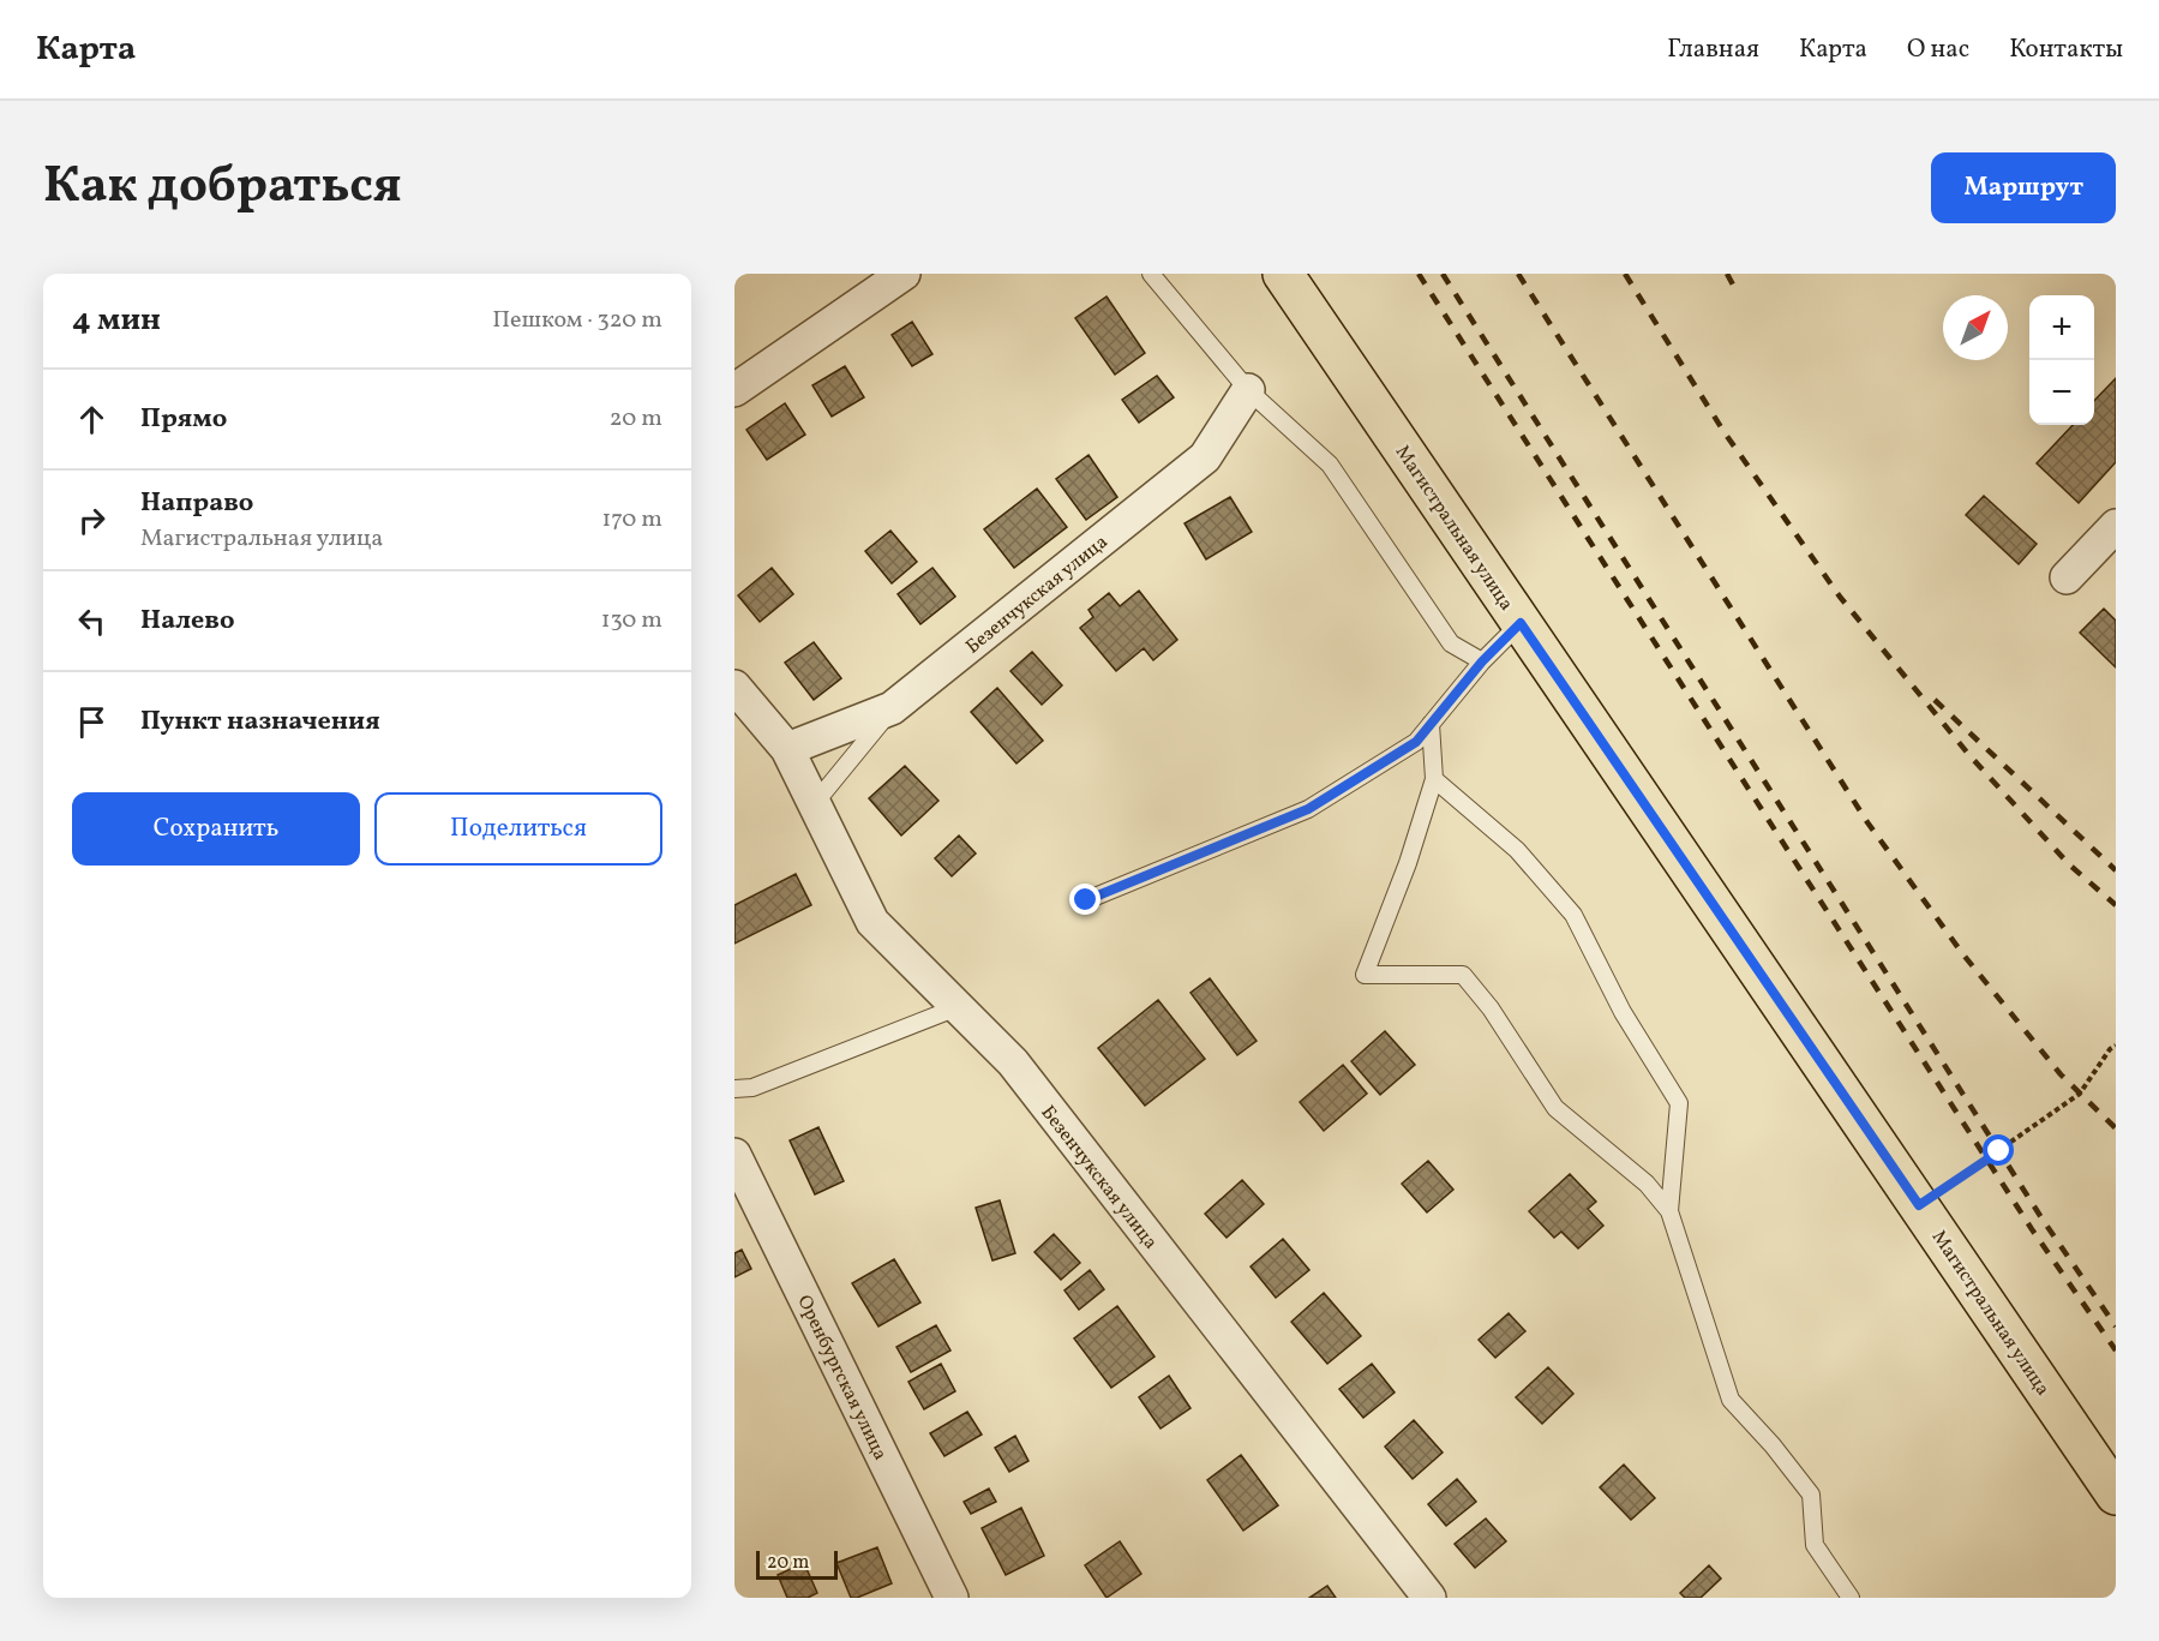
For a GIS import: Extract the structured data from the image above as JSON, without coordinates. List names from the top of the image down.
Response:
{
  "streets": {
    "main road": ["Магистральная улица"],
    "street": ["Безенчукская улица", "Оренбургская улица"]
  },
  "scale_bar": "20 m",
  "north": "top right",
  "page": {
    "header": "Карта",
    "nav": [
      "Главная",
      "Карта",
      "О нас",
      "Контакты"
    ],
    "title": "Как добраться",
    "buttons": [
      "Маршрут",
      ["Сохранить", "Поделиться"]
    ],
    "heading": ["4 мин", "Пешком · 320 m"],
    "map_buttons": ["+", "−"],
    "list": [
      ["Прямо", "20 m"],
      ["Направо", "Магистральная улица", "170 m"],
      ["Налево", "130 m"],
      "Пункт назначения"
    ],
    "scale": "20 m"
  }
}
